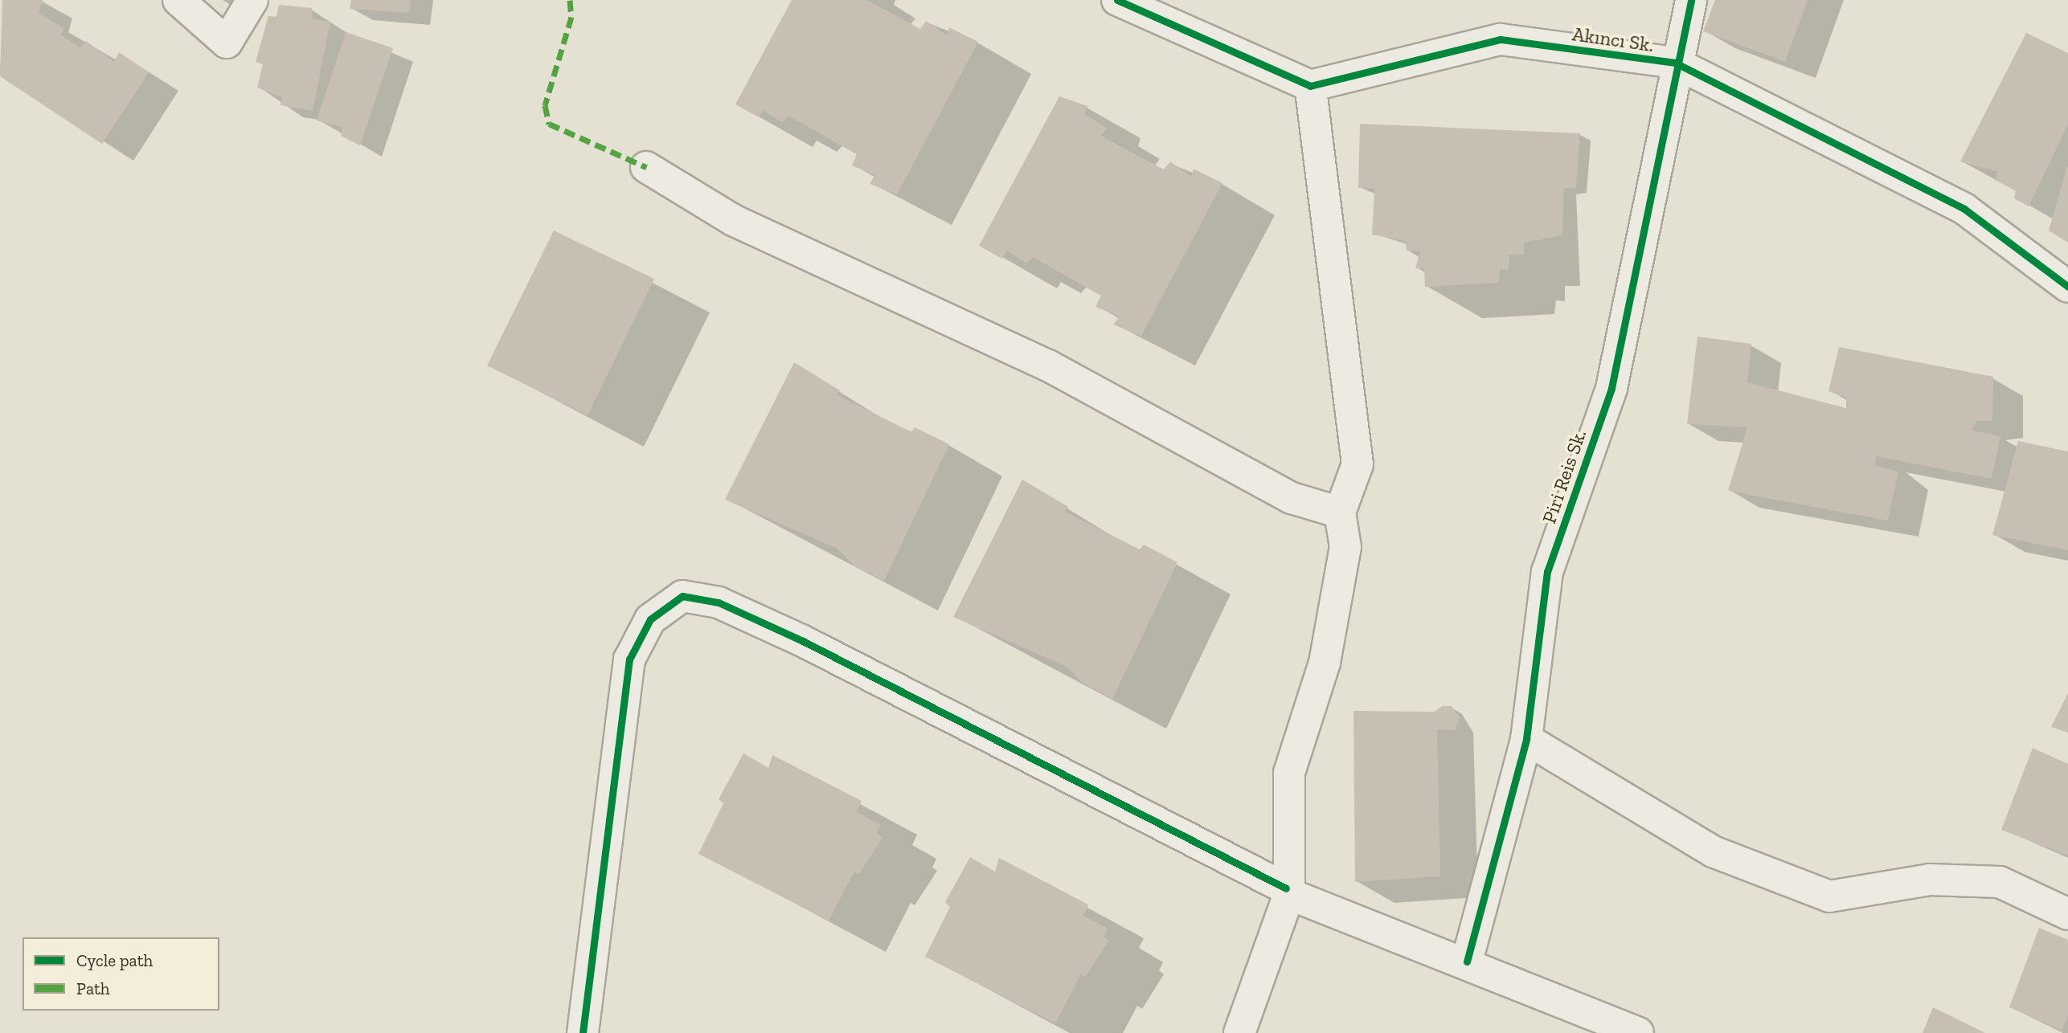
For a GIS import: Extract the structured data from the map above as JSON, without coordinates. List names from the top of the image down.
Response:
{
  "streets": {
    "street": ["Akıncı Sk.", "Piri Reis Sk."]
  },
  "crossings": [
    ["Akıncı Sk.", "Piri Reis Sk."]
  ],
  "legend": ["Cycle path", "Path"]
}
